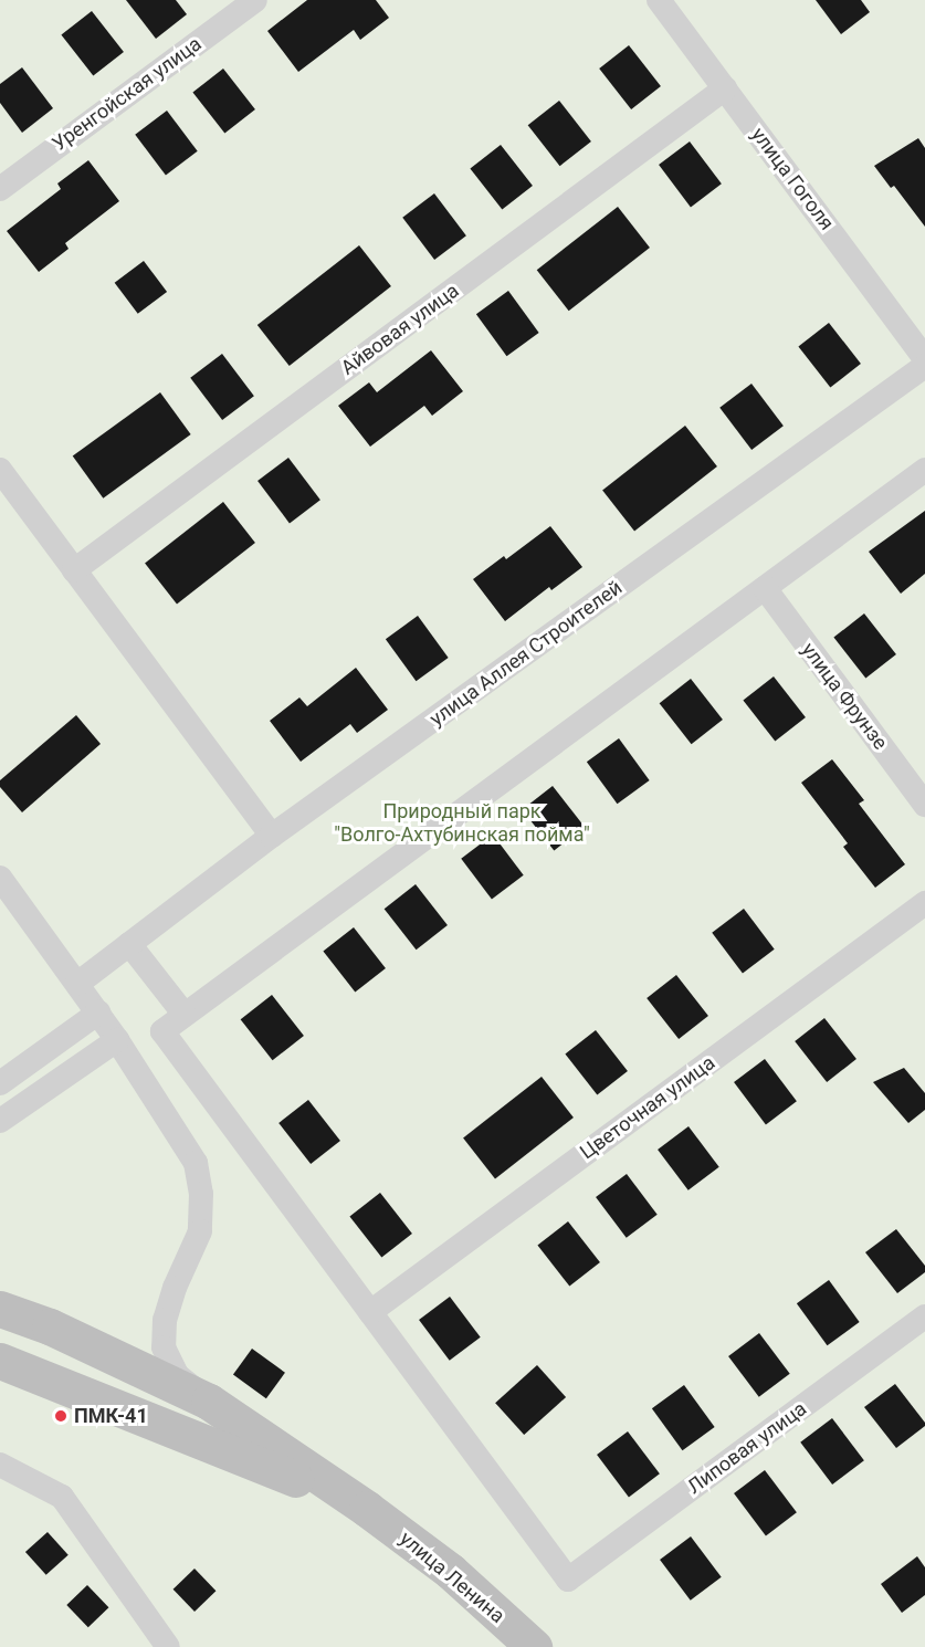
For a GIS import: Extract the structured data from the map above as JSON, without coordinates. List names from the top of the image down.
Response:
{
  "streets": {
    "street": [
      "Уренгойская улица",
      "улица Гоголя",
      "Айвовая улица",
      "улица Аллея Строителей",
      "улица Фрунзе",
      "Цветочная улица",
      "Липовая улица",
      "улица Ленина"
    ]
  },
  "crossings": [
    ["улица Гоголя", "Айвовая улица"],
    ["Цветочная улица", "Липовая улица"]
  ],
  "parks": ["Природный парк \"Волго-Ахтубинская пойма\""],
  "places": ["ПМК-41"]
}
